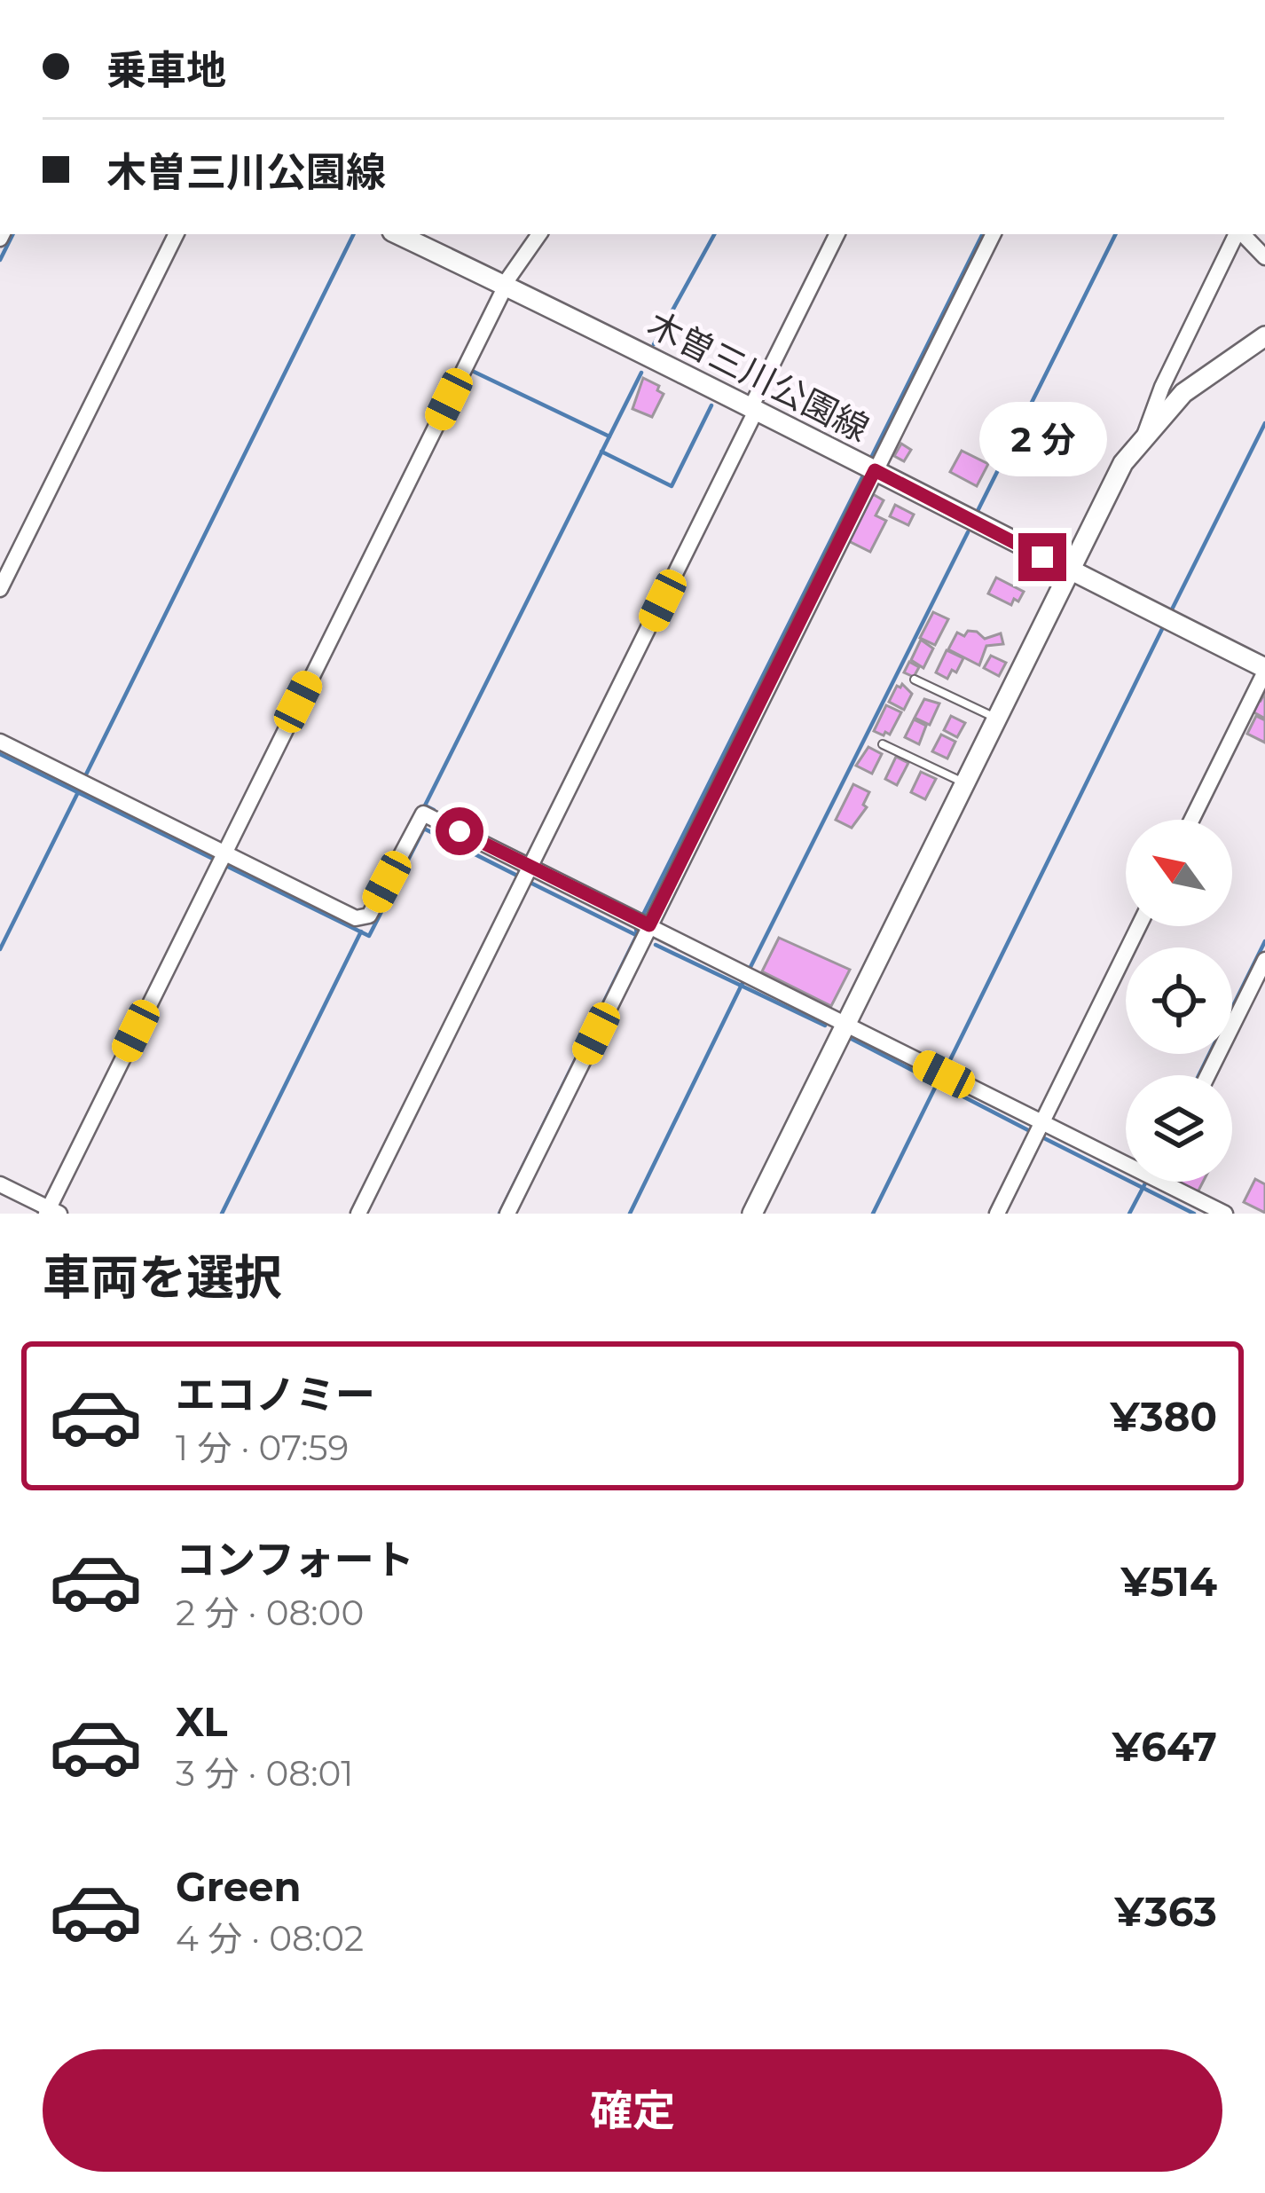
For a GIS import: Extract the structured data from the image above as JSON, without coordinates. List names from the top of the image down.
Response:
{
  "streets": {
    "street": ["木曽三川公園線"]
  },
  "north": "top left",
  "page": {
    "banner": ["乗車地", "木曽三川公園線"],
    "bubble": "2 分",
    "heading": "車両を選択",
    "list": [
      {
        "name": "エコノミー",
        "note": "1 分 · 07:59",
        "value": "¥380"
      },
      {
        "name": "コンフォート",
        "note": "2 分 · 08:00",
        "value": "¥514"
      },
      {
        "name": "XL",
        "note": "3 分 · 08:01",
        "value": "¥647"
      },
      {
        "name": "Green",
        "note": "4 分 · 08:02",
        "value": "¥363"
      }
    ],
    "buttons": "確定"
  }
}
